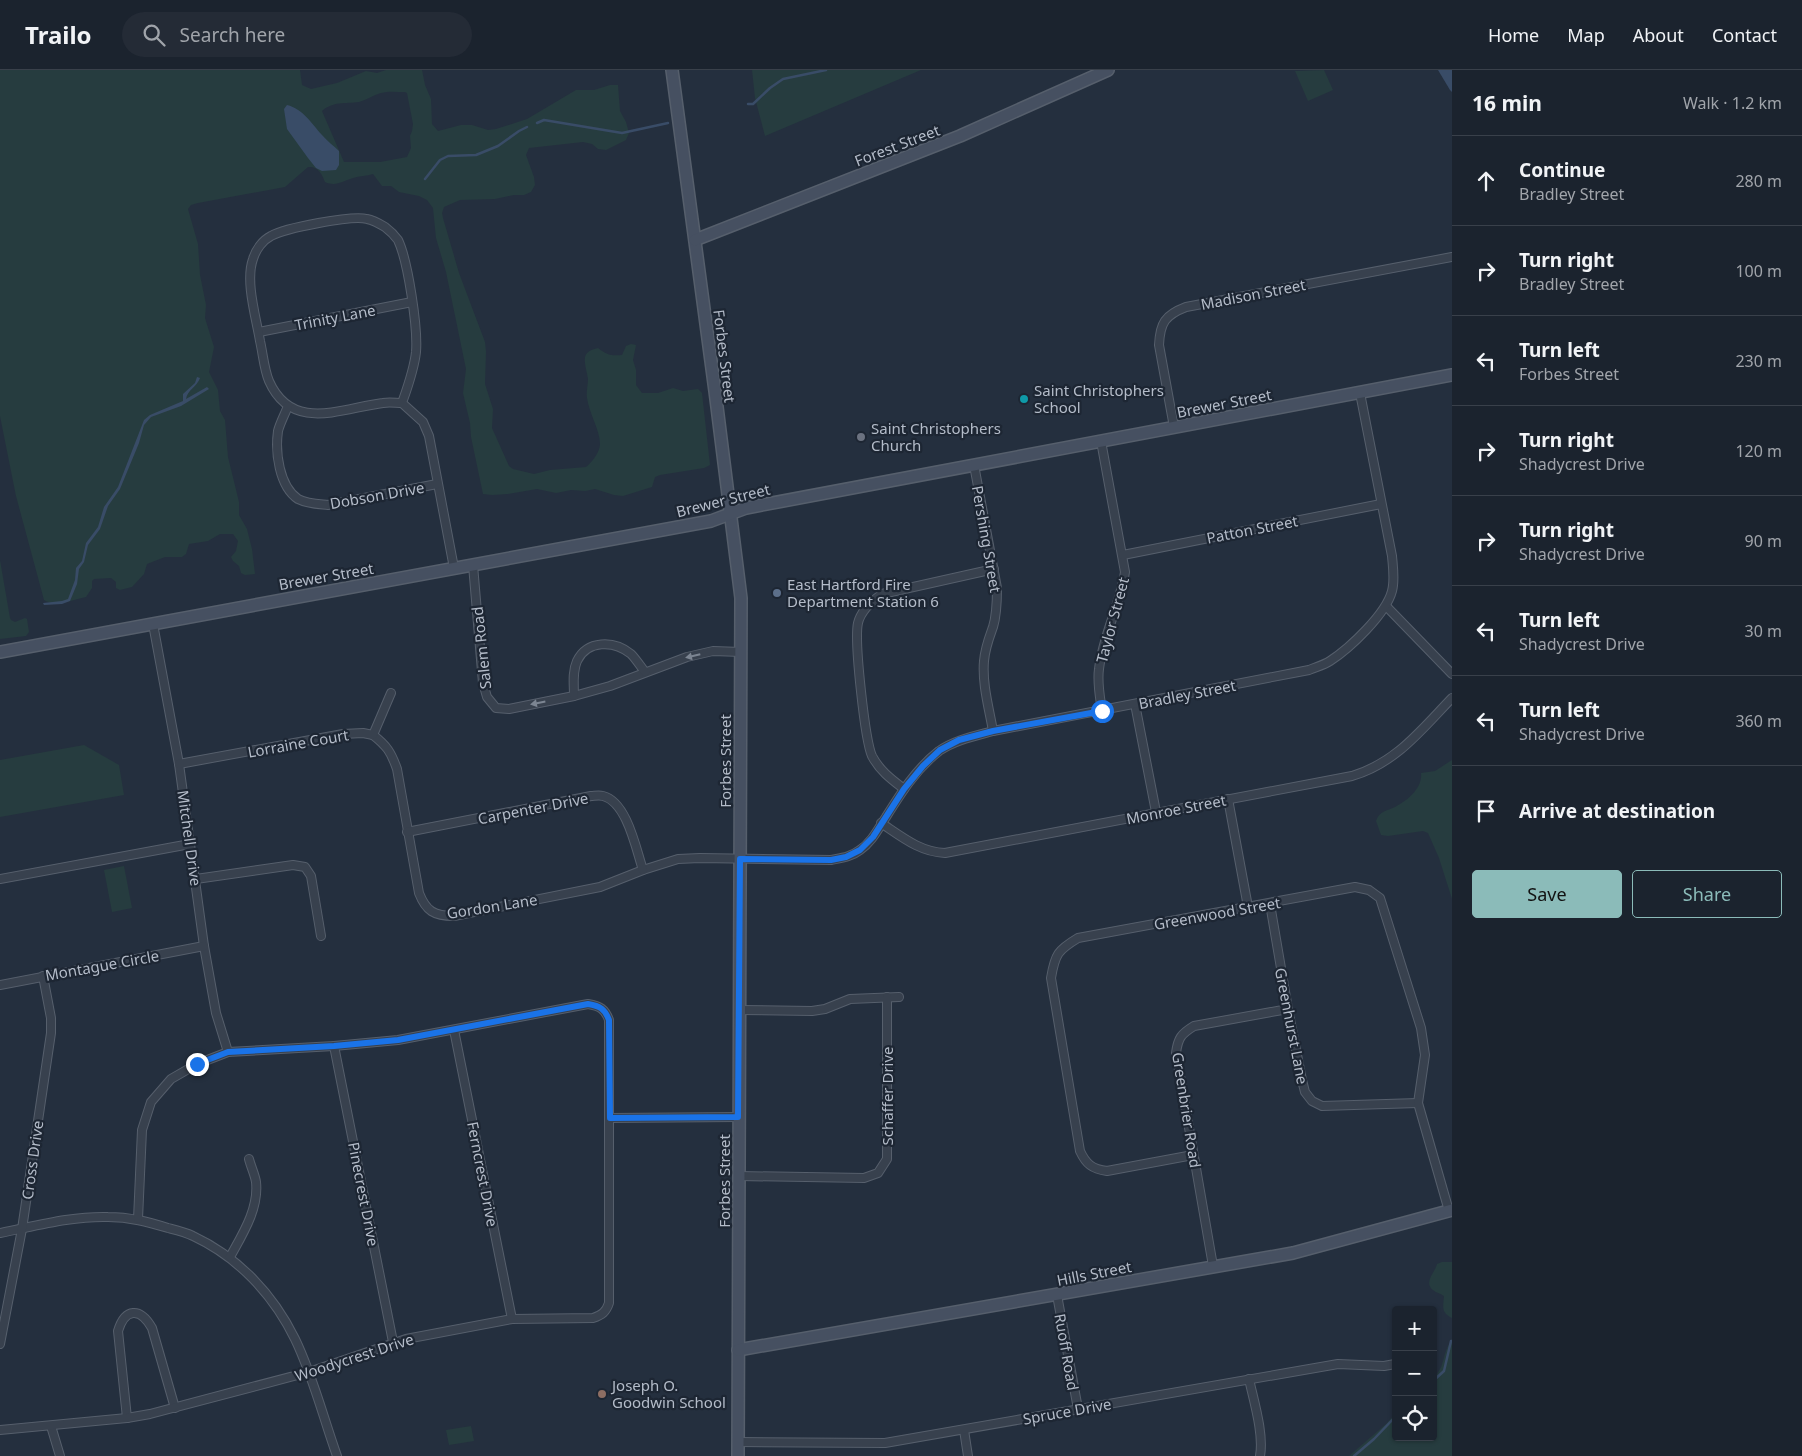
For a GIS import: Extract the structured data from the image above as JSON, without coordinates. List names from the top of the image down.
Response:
{
  "streets": {
    "main road": [
      "Forest Street",
      "Forbes Street",
      "Brewer Street",
      "Hills Street"
    ],
    "street": [
      "Madison Street",
      "Trinity Lane",
      "Dobson Drive",
      "Patton Street",
      "Pershing Street",
      "Taylor Street",
      "Salem Road",
      "Bradley Street",
      "Lorraine Court",
      "Carpenter Drive",
      "Monroe Street",
      "Mitchell Drive",
      "Gordon Lane",
      "Greenwood Street",
      "Montague Circle",
      "Greenhurst Lane",
      "Schaffer Drive",
      "Greenbrier Road",
      "Cross Drive",
      "Ferncrest Drive",
      "Pinecrest Drive",
      "Ruoff Road",
      "Woodycrest Drive",
      "Spruce Drive"
    ]
  },
  "crossings": [
    ["Forest Street", "Forbes Street"],
    ["Madison Street", "Brewer Street"],
    ["Forbes Street", "Brewer Street"],
    ["Forbes Street", "Salem Road"],
    ["Forbes Street", "Bradley Street"],
    ["Forbes Street", "Gordon Lane"],
    ["Forbes Street", "Schaffer Drive"],
    ["Forbes Street", "Hills Street"],
    ["Forbes Street", "Spruce Drive"],
    ["Brewer Street", "Pershing Street"],
    ["Brewer Street", "Taylor Street"],
    ["Brewer Street", "Salem Road"],
    ["Brewer Street", "Bradley Street"],
    ["Brewer Street", "Mitchell Drive"],
    ["Patton Street", "Taylor Street"],
    ["Patton Street", "Bradley Street"],
    ["Pershing Street", "Bradley Street"],
    ["Taylor Street", "Bradley Street"],
    ["Bradley Street", "Monroe Street"],
    ["Bradley Street", "Gordon Lane"],
    ["Lorraine Court", "Mitchell Drive"],
    ["Lorraine Court", "Gordon Lane"],
    ["Carpenter Drive", "Gordon Lane"],
    ["Mitchell Drive", "Montague Circle"],
    ["Greenwood Street", "Greenhurst Lane"],
    ["Greenwood Street", "Greenbrier Road"],
    ["Greenwood Street", "Hills Street"],
    ["Montague Circle", "Cross Drive"],
    ["Greenhurst Lane", "Greenbrier Road"],
    ["Greenbrier Road", "Hills Street"],
    ["Ferncrest Drive", "Woodycrest Drive"],
    ["Pinecrest Drive", "Woodycrest Drive"],
    ["Hills Street", "Ruoff Road"],
    ["Ruoff Road", "Spruce Drive"]
  ],
  "places": [
    "Saint Christophers School",
    "Saint Christophers Church",
    "East Hartford Fire Department Station 6",
    "Joseph O. Goodwin School"
  ],
  "page": {
    "header": "Trailo",
    "search": "Search here",
    "nav": [
      "Home",
      "Map",
      "About",
      "Contact"
    ],
    "heading": ["16 min", "Walk · 1.2 km"],
    "list": [
      ["Continue", "Bradley Street", "280 m"],
      ["Turn right", "Bradley Street", "100 m"],
      ["Turn left", "Forbes Street", "230 m"],
      ["Turn right", "Shadycrest Drive", "120 m"],
      ["Turn right", "Shadycrest Drive", "90 m"],
      ["Turn left", "Shadycrest Drive", "30 m"],
      ["Turn left", "Shadycrest Drive", "360 m"],
      "Arrive at destination"
    ],
    "buttons": ["Save", "Share"],
    "map_buttons": ["+", "−"]
  }
}
